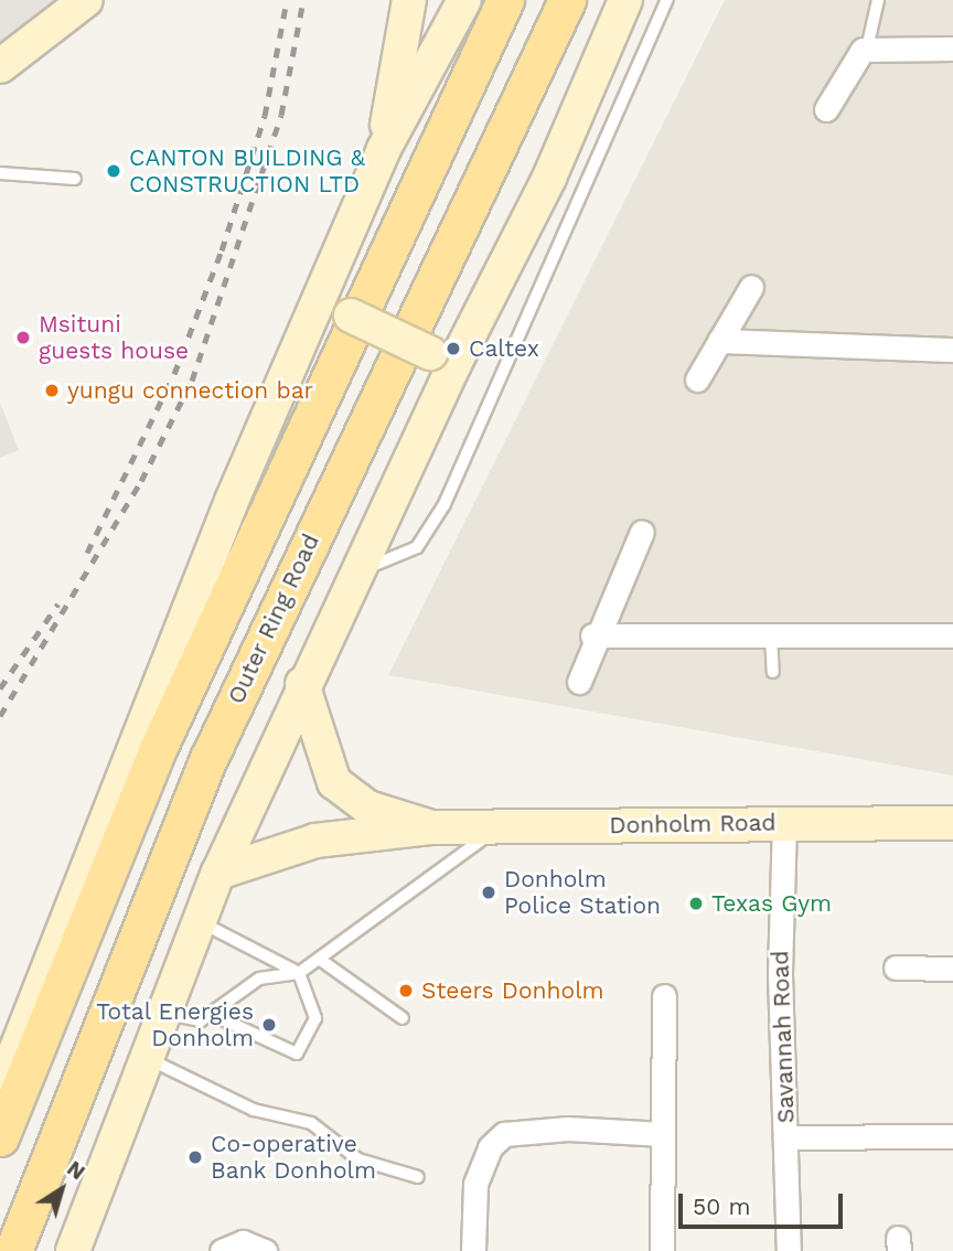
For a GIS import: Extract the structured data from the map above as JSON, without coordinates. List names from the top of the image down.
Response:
{
  "streets": {
    "main road": ["Outer Ring Road", "Donholm Road"],
    "street": ["Savannah Road"]
  },
  "crossings": [
    ["Donholm Road", "Savannah Road"]
  ],
  "places": [
    "CANTON BUILDING & CONSTRUCTION LTD",
    "Msituni guests house",
    "Caltex",
    "yungu connection bar",
    "Donholm Police Station",
    "Texas Gym",
    "Steers Donholm",
    "Total Energies Donholm",
    "Co-operative Bank Donholm"
  ],
  "scale_bar": "50 m",
  "north": "top right"
}
